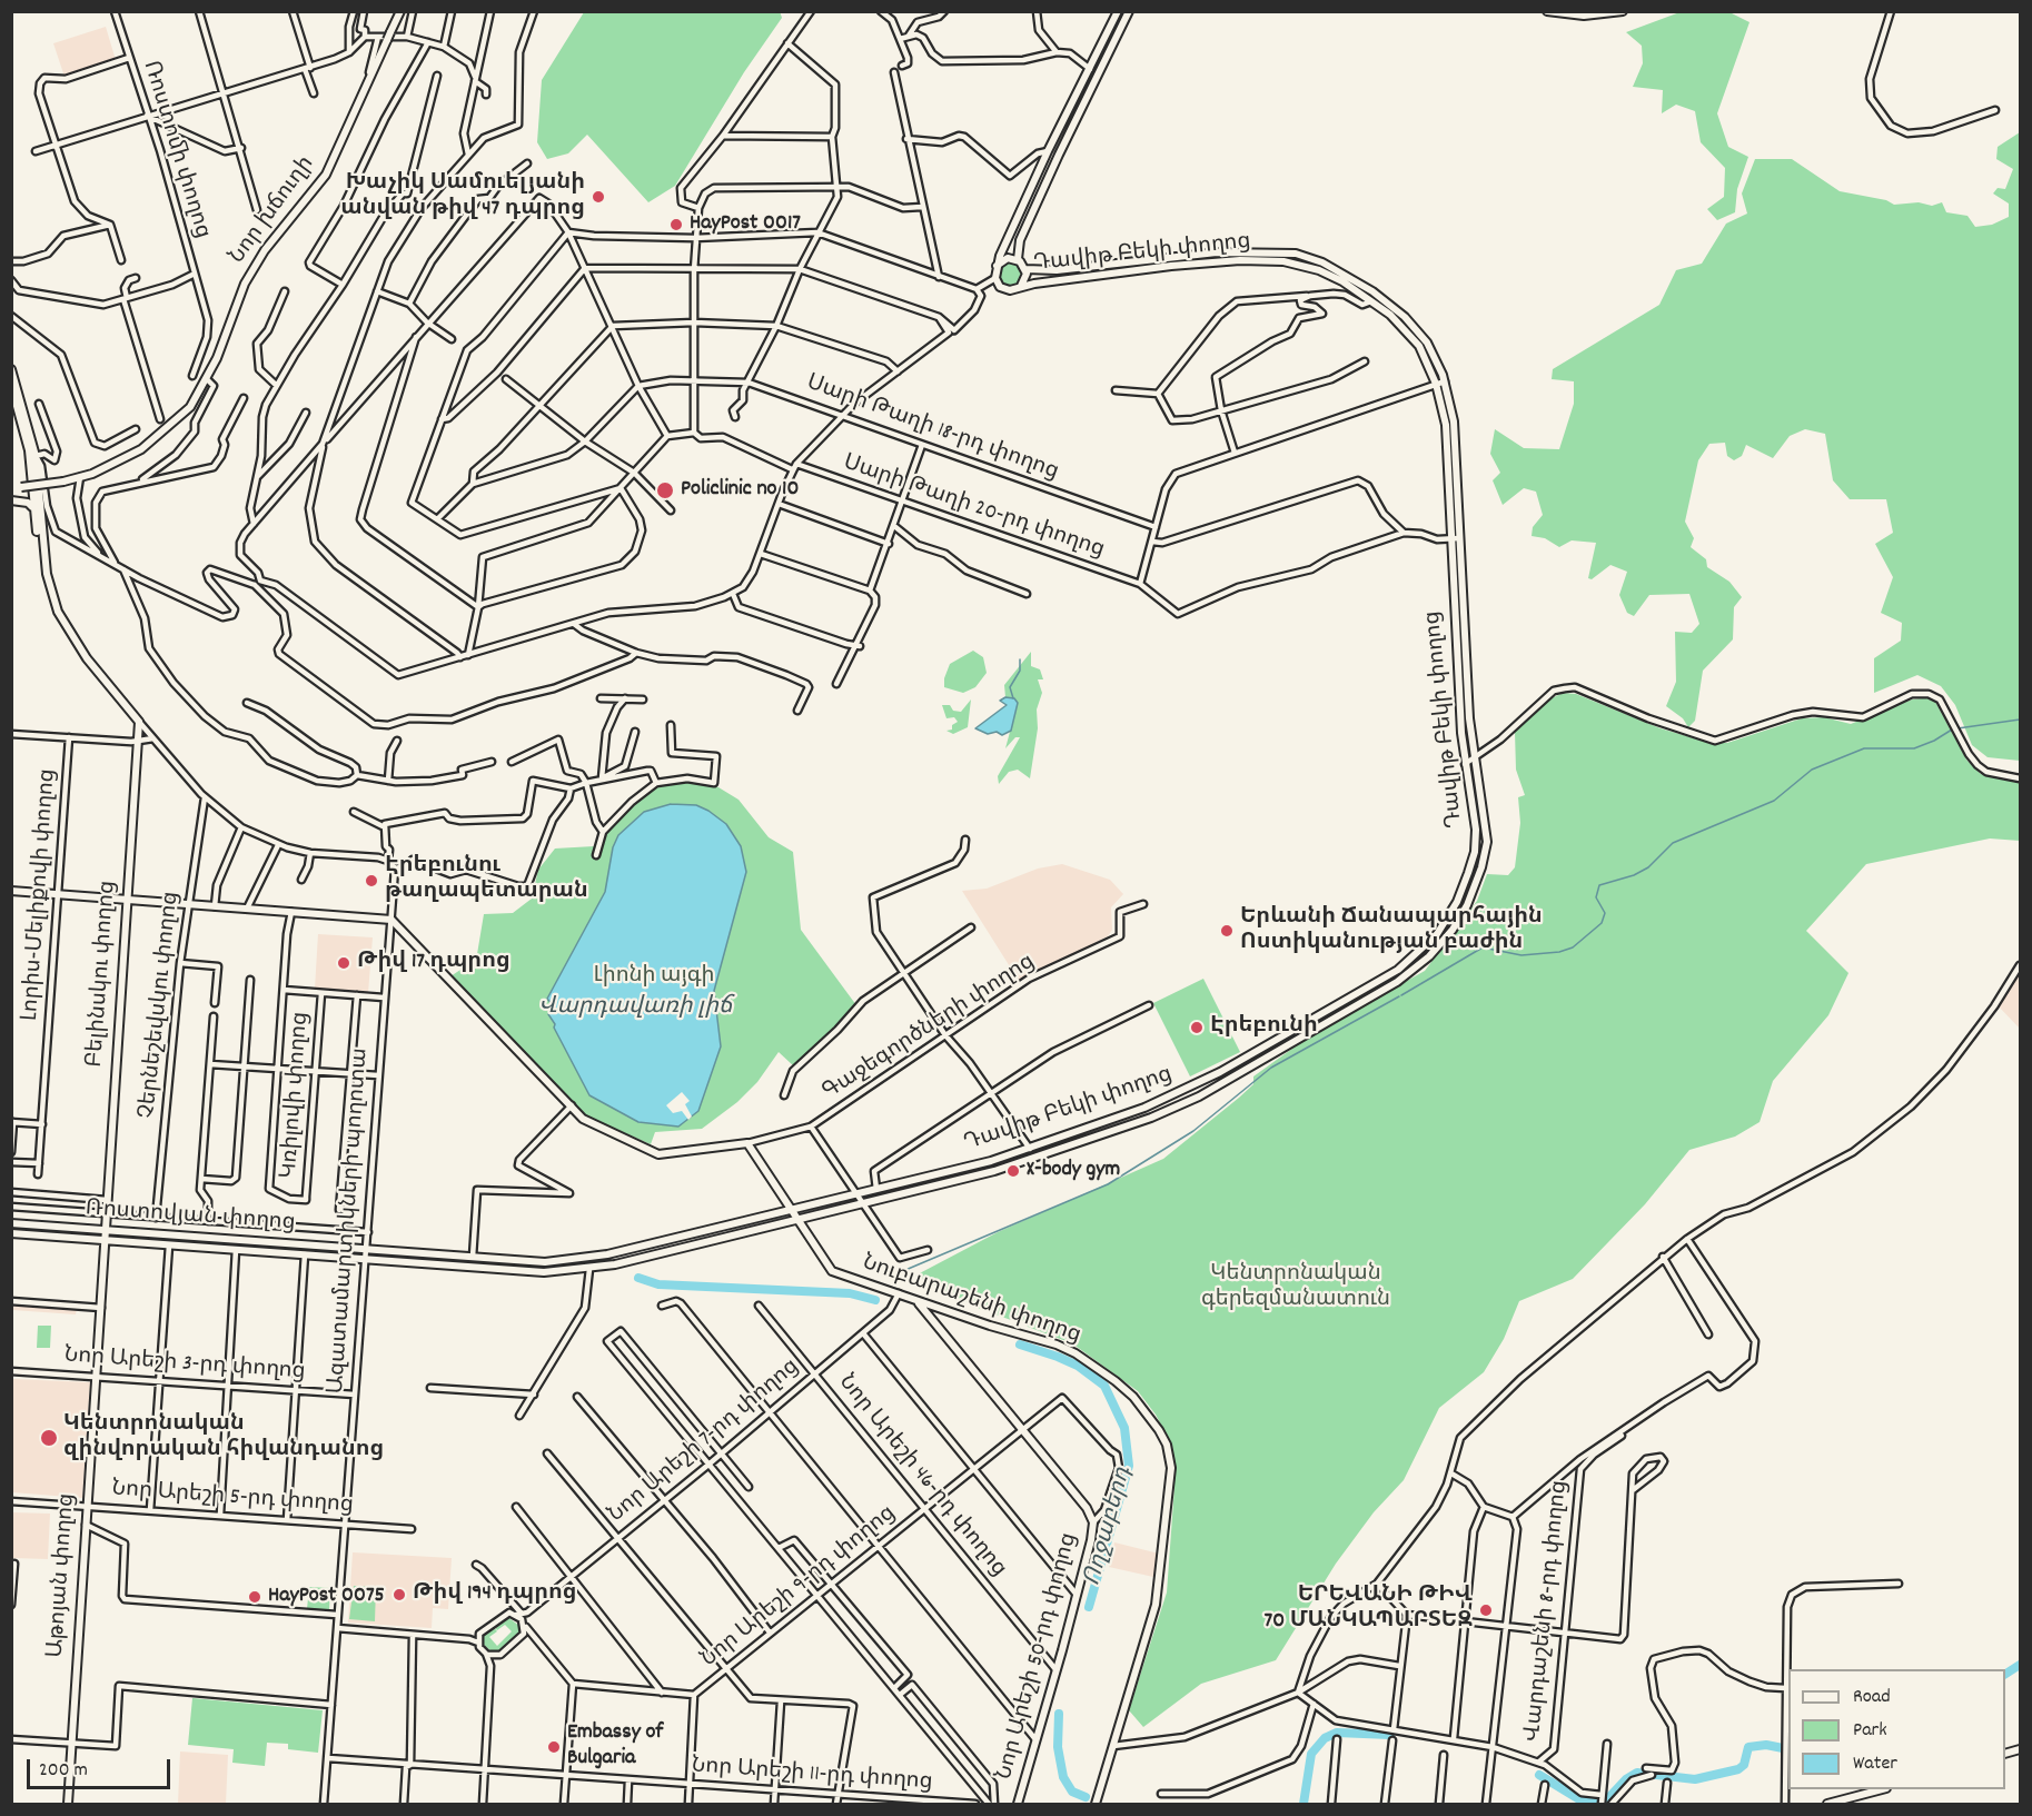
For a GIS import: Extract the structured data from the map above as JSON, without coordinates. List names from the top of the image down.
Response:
{
  "streets": {
    "main road": [
      "Նոր խճուղի",
      "Դավիթ Բեկի փողոց",
      "Բելինսկու փողոց",
      "Ռոստովյան փողոց",
      "Նուբարաշենի փողոց",
      "Աթոյան փողոց",
      "Նոր Արեշի 50-րդ փողոց"
    ],
    "street": [
      "Ռոստոմի փողոց",
      "Սարի Թաղի 18-րդ փողոց",
      "Սարի Թաղի 20-րդ փողոց",
      "Լորիս-Մելիքովի փողոց",
      "Չերնեշեվսկու փողոց",
      "Գաջեգործների փողոց",
      "Կռիլովի փողոց",
      "Ազատամարտիկների պողոտա",
      "Նոր Արեշի 3-րդ փողոց",
      "Նոր Արեշի 7-րդ փողոց",
      "Նոր Արեշի 46-րդ փողոց",
      "Նոր Արեշի 5-րդ փողոց",
      "Նոր Արեշի 9-րդ փողոց",
      "Վարդաշենի 8-րդ փողոց",
      "Նոր Արեշի 11-րդ փողոց"
    ]
  },
  "crossings": [
    ["Դավիթ Բեկի փողոց", "Ռոստովյան փողոց"],
    ["Դավիթ Բեկի փողոց", "Ազատամարտիկների պողոտա"],
    ["Դավիթ Բեկի փողոց", "Նուբարաշենի փողոց"],
    ["Բելինսկու փողոց", "Ռոստովյան փողոց"],
    ["Բելինսկու փողոց", "Աթոյան փողոց"],
    ["Գաջեգործների փողոց", "Նուբարաշենի փողոց"],
    ["Ռոստովյան փողոց", "Ազատամարտիկների պողոտա"],
    ["Ռոստովյան փողոց", "Աթոյան փողոց"],
    ["Ազատամարտիկների պողոտա", "Նոր Արեշի 3-րդ փողոց"],
    ["Ազատամարտիկների պողոտա", "Նոր Արեշի 5-րդ փողոց"],
    ["Ազատամարտիկների պողոտա", "Նոր Արեշի 11-րդ փողոց"],
    ["Նուբարաշենի փողոց", "Նոր Արեշի 7-րդ փողոց"],
    ["Նուբարաշենի փողոց", "Նոր Արեշի 50-րդ փողոց"],
    ["Նոր Արեշի 3-րդ փողոց", "Աթոյան փողոց"],
    ["Նոր Արեշի 7-րդ փողոց", "Նոր Արեշի 46-րդ փողոց"],
    ["Նոր Արեշի 46-րդ փողոց", "Նոր Արեշի 9-րդ փողոց"],
    ["Նոր Արեշի 46-րդ փողոց", "Նոր Արեշի 50-րդ փողոց"],
    ["Նոր Արեշի 5-րդ փողոց", "Աթոյան փողոց"],
    ["Նոր Արեշի 9-րդ փողոց", "Նոր Արեշի 50-րդ փողոց"]
  ],
  "water": ["Վարդավառի լիճ", "Ողջաբերդ"],
  "parks": ["Լիոնի այգի", "Կենտրոնական գերեզմանատուն"],
  "places": [
    "Խաչիկ Սամուելյանի անվան թիվ 47 դպրոց",
    "HayPost 0017",
    "Policlinic no 10",
    "Էրեբունու թաղապետարան",
    "Երևանի Ճանապարհային Ոստիկանության բաժին",
    "Թիվ 17 դպրոց",
    "Էրեբունի",
    "X-body gym",
    "Կենտրոնական զինվորական հիվանդանոց",
    "Թիվ 194 դպրոց",
    "HayPost 0075",
    "ԵՐԵՎԱՆԻ ԹԻՎ 70 ՄԱՆԿԱՊԱՐՏԵԶ",
    "Embassy of Bulgaria"
  ],
  "legend": ["Road", "Park", "Water"],
  "scale_bar": "200 m"
}
